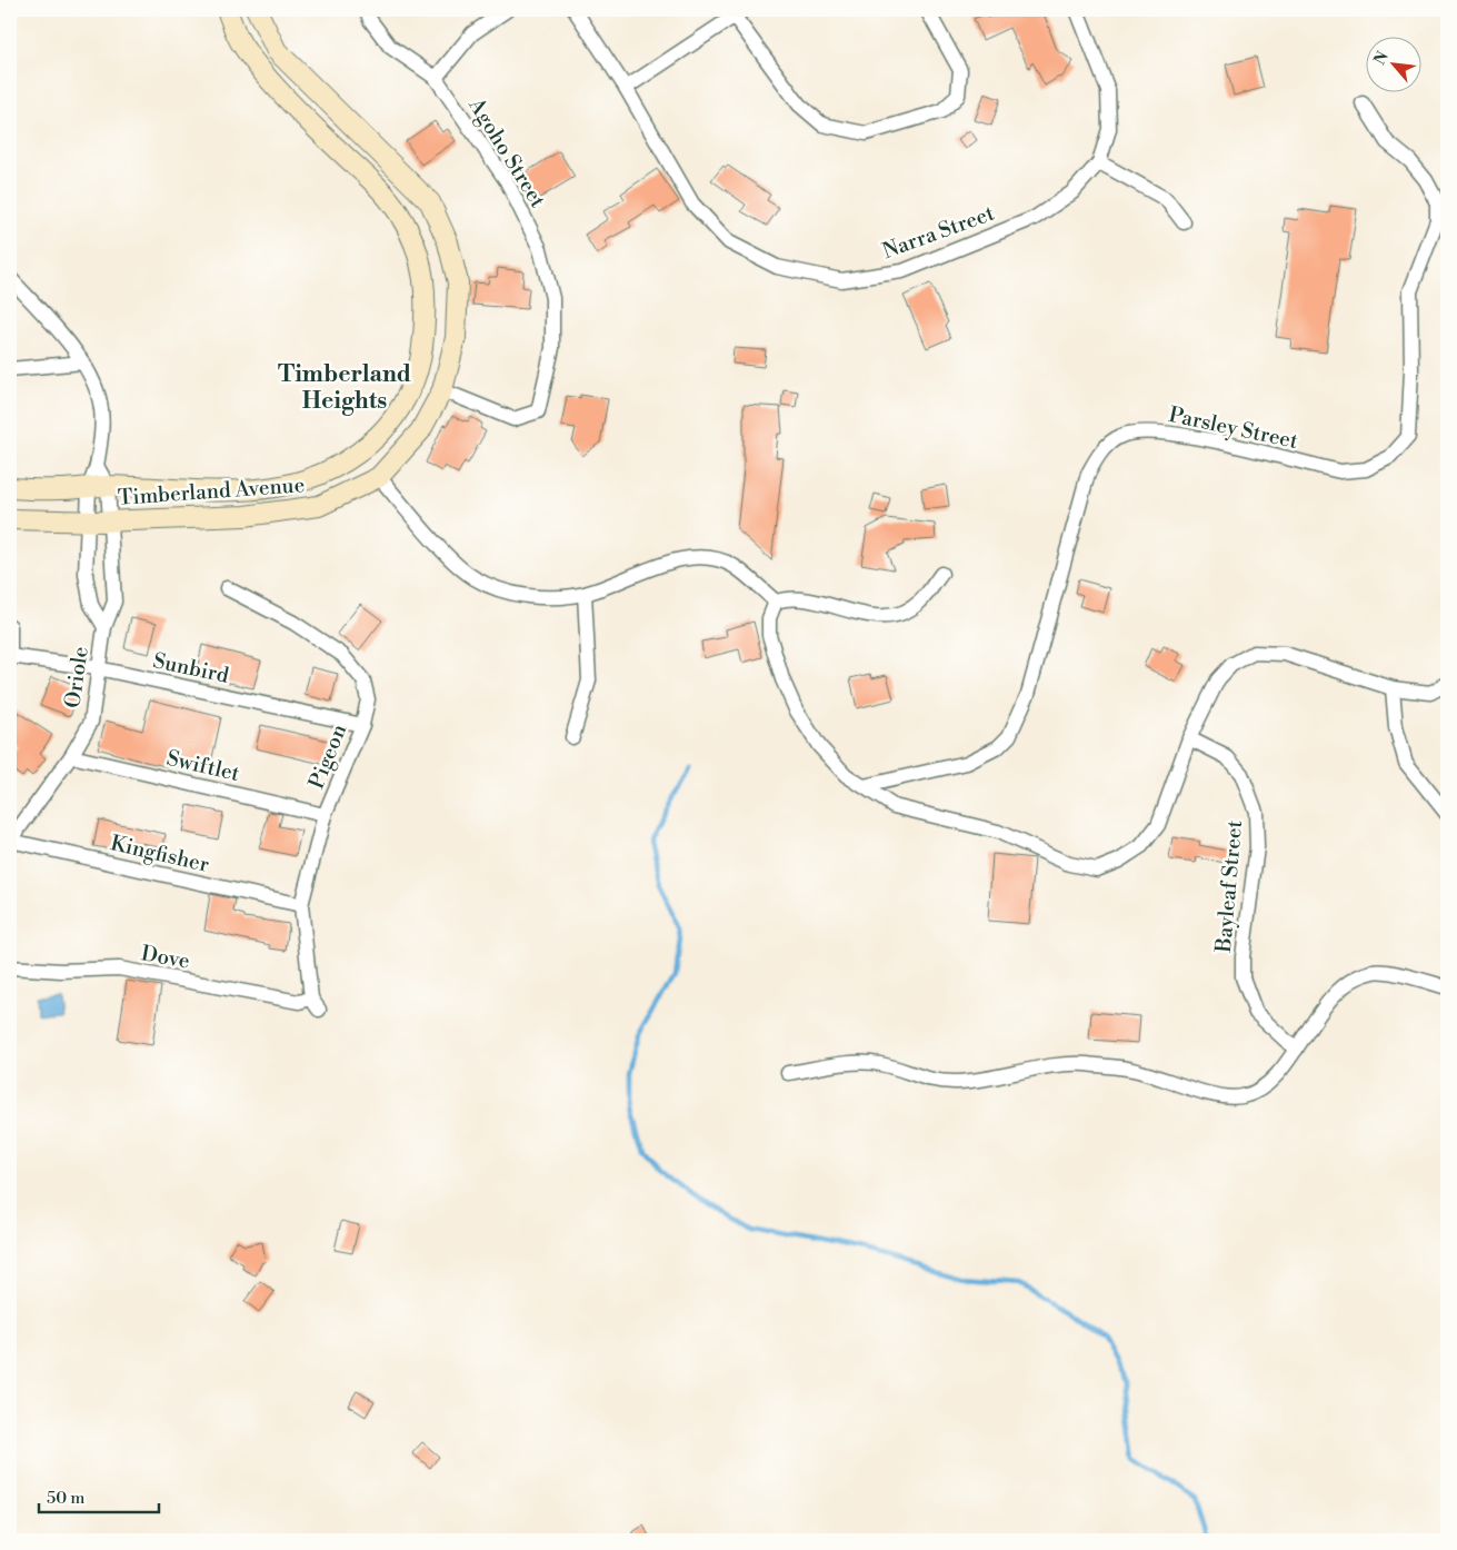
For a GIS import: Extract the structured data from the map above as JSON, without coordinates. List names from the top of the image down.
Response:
{
  "streets": {
    "street": [
      "Agoho Street",
      "Narra Street",
      "Parsley Street",
      "Timberland Avenue",
      "Sunbird",
      "Oriole",
      "Pigeon",
      "Swiftlet",
      "Kingfisher",
      "Bayleaf Street",
      "Dove"
    ]
  },
  "crossings": [
    ["Agoho Street", "Timberland Avenue"],
    ["Timberland Avenue", "Oriole"],
    ["Sunbird", "Oriole"],
    ["Sunbird", "Pigeon"],
    ["Oriole", "Swiftlet"],
    ["Oriole", "Kingfisher"],
    ["Pigeon", "Swiftlet"],
    ["Pigeon", "Kingfisher"],
    ["Pigeon", "Dove"]
  ],
  "districts": ["Timberland Heights"],
  "scale_bar": "50 m",
  "north": "top left"
}
